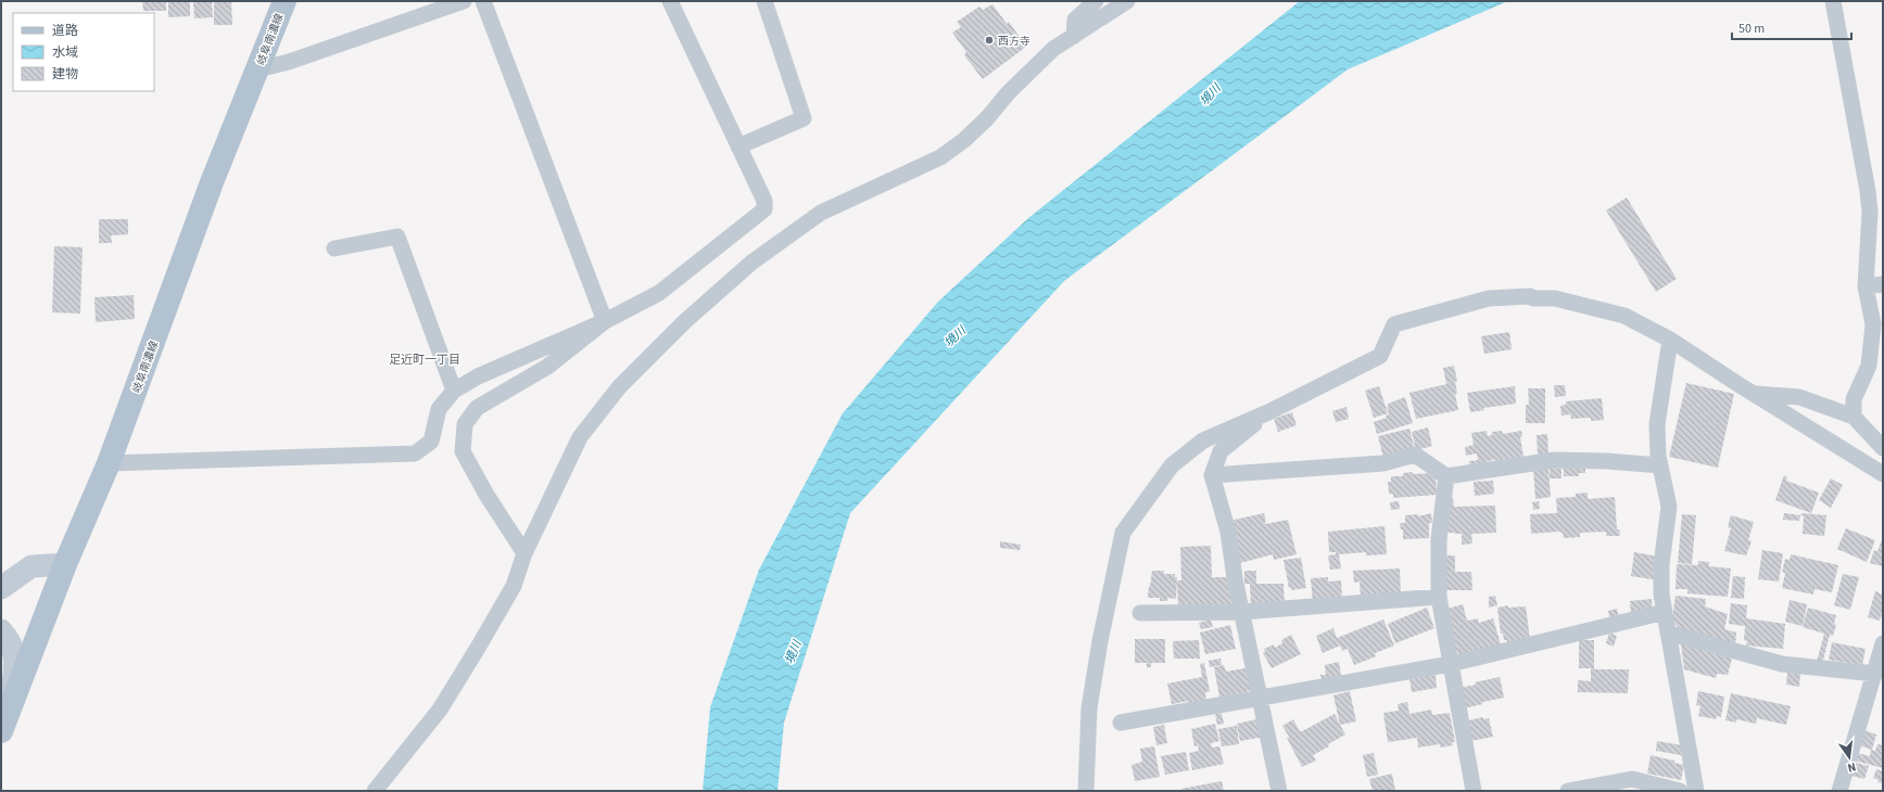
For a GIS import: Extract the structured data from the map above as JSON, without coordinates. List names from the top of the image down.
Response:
{
  "streets": {
    "main road": ["岐阜南濃線"]
  },
  "districts": ["足近町一丁目"],
  "water": ["境川"],
  "places": ["西方寺"],
  "legend": ["道路", "水域", "建物"],
  "scale_bar": "50 m",
  "north": "bottom"
}
